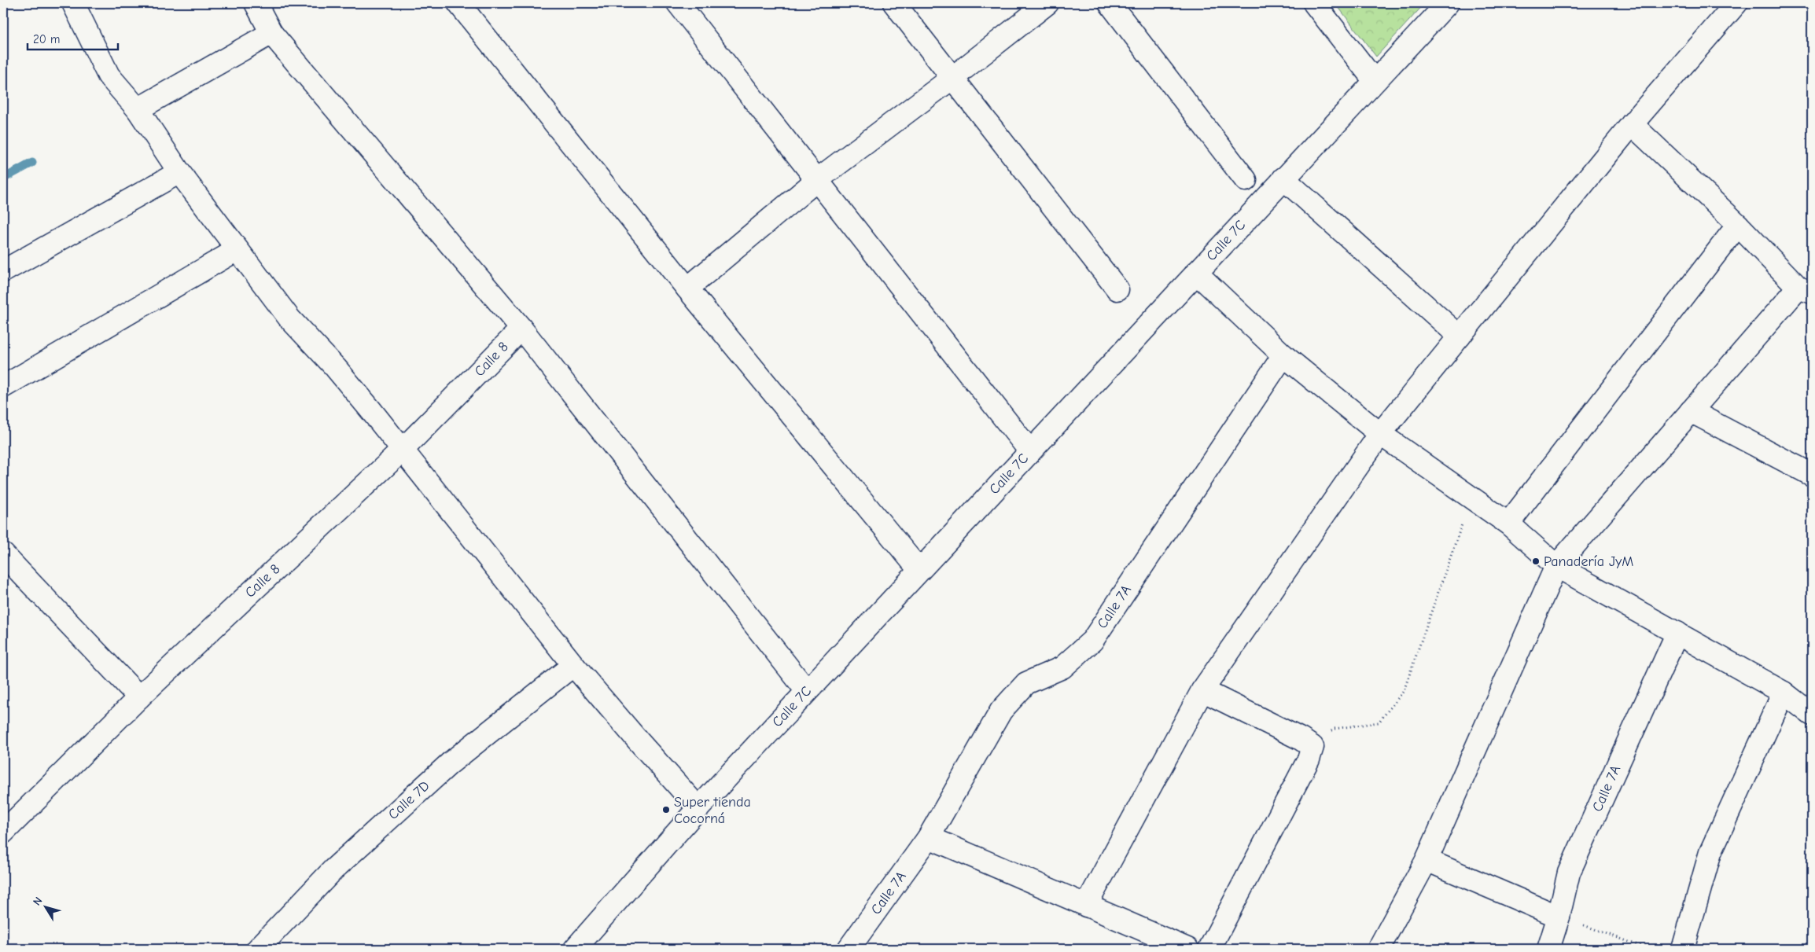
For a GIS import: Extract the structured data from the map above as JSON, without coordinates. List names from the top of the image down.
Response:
{
  "streets": {
    "street": [
      "Calle 7C",
      "Calle 8",
      "Calle 7A",
      "Calle 7D"
    ]
  },
  "places": ["Panadería JyM", "Super tienda Cocorná"],
  "scale_bar": "20 m",
  "north": "top left"
}
